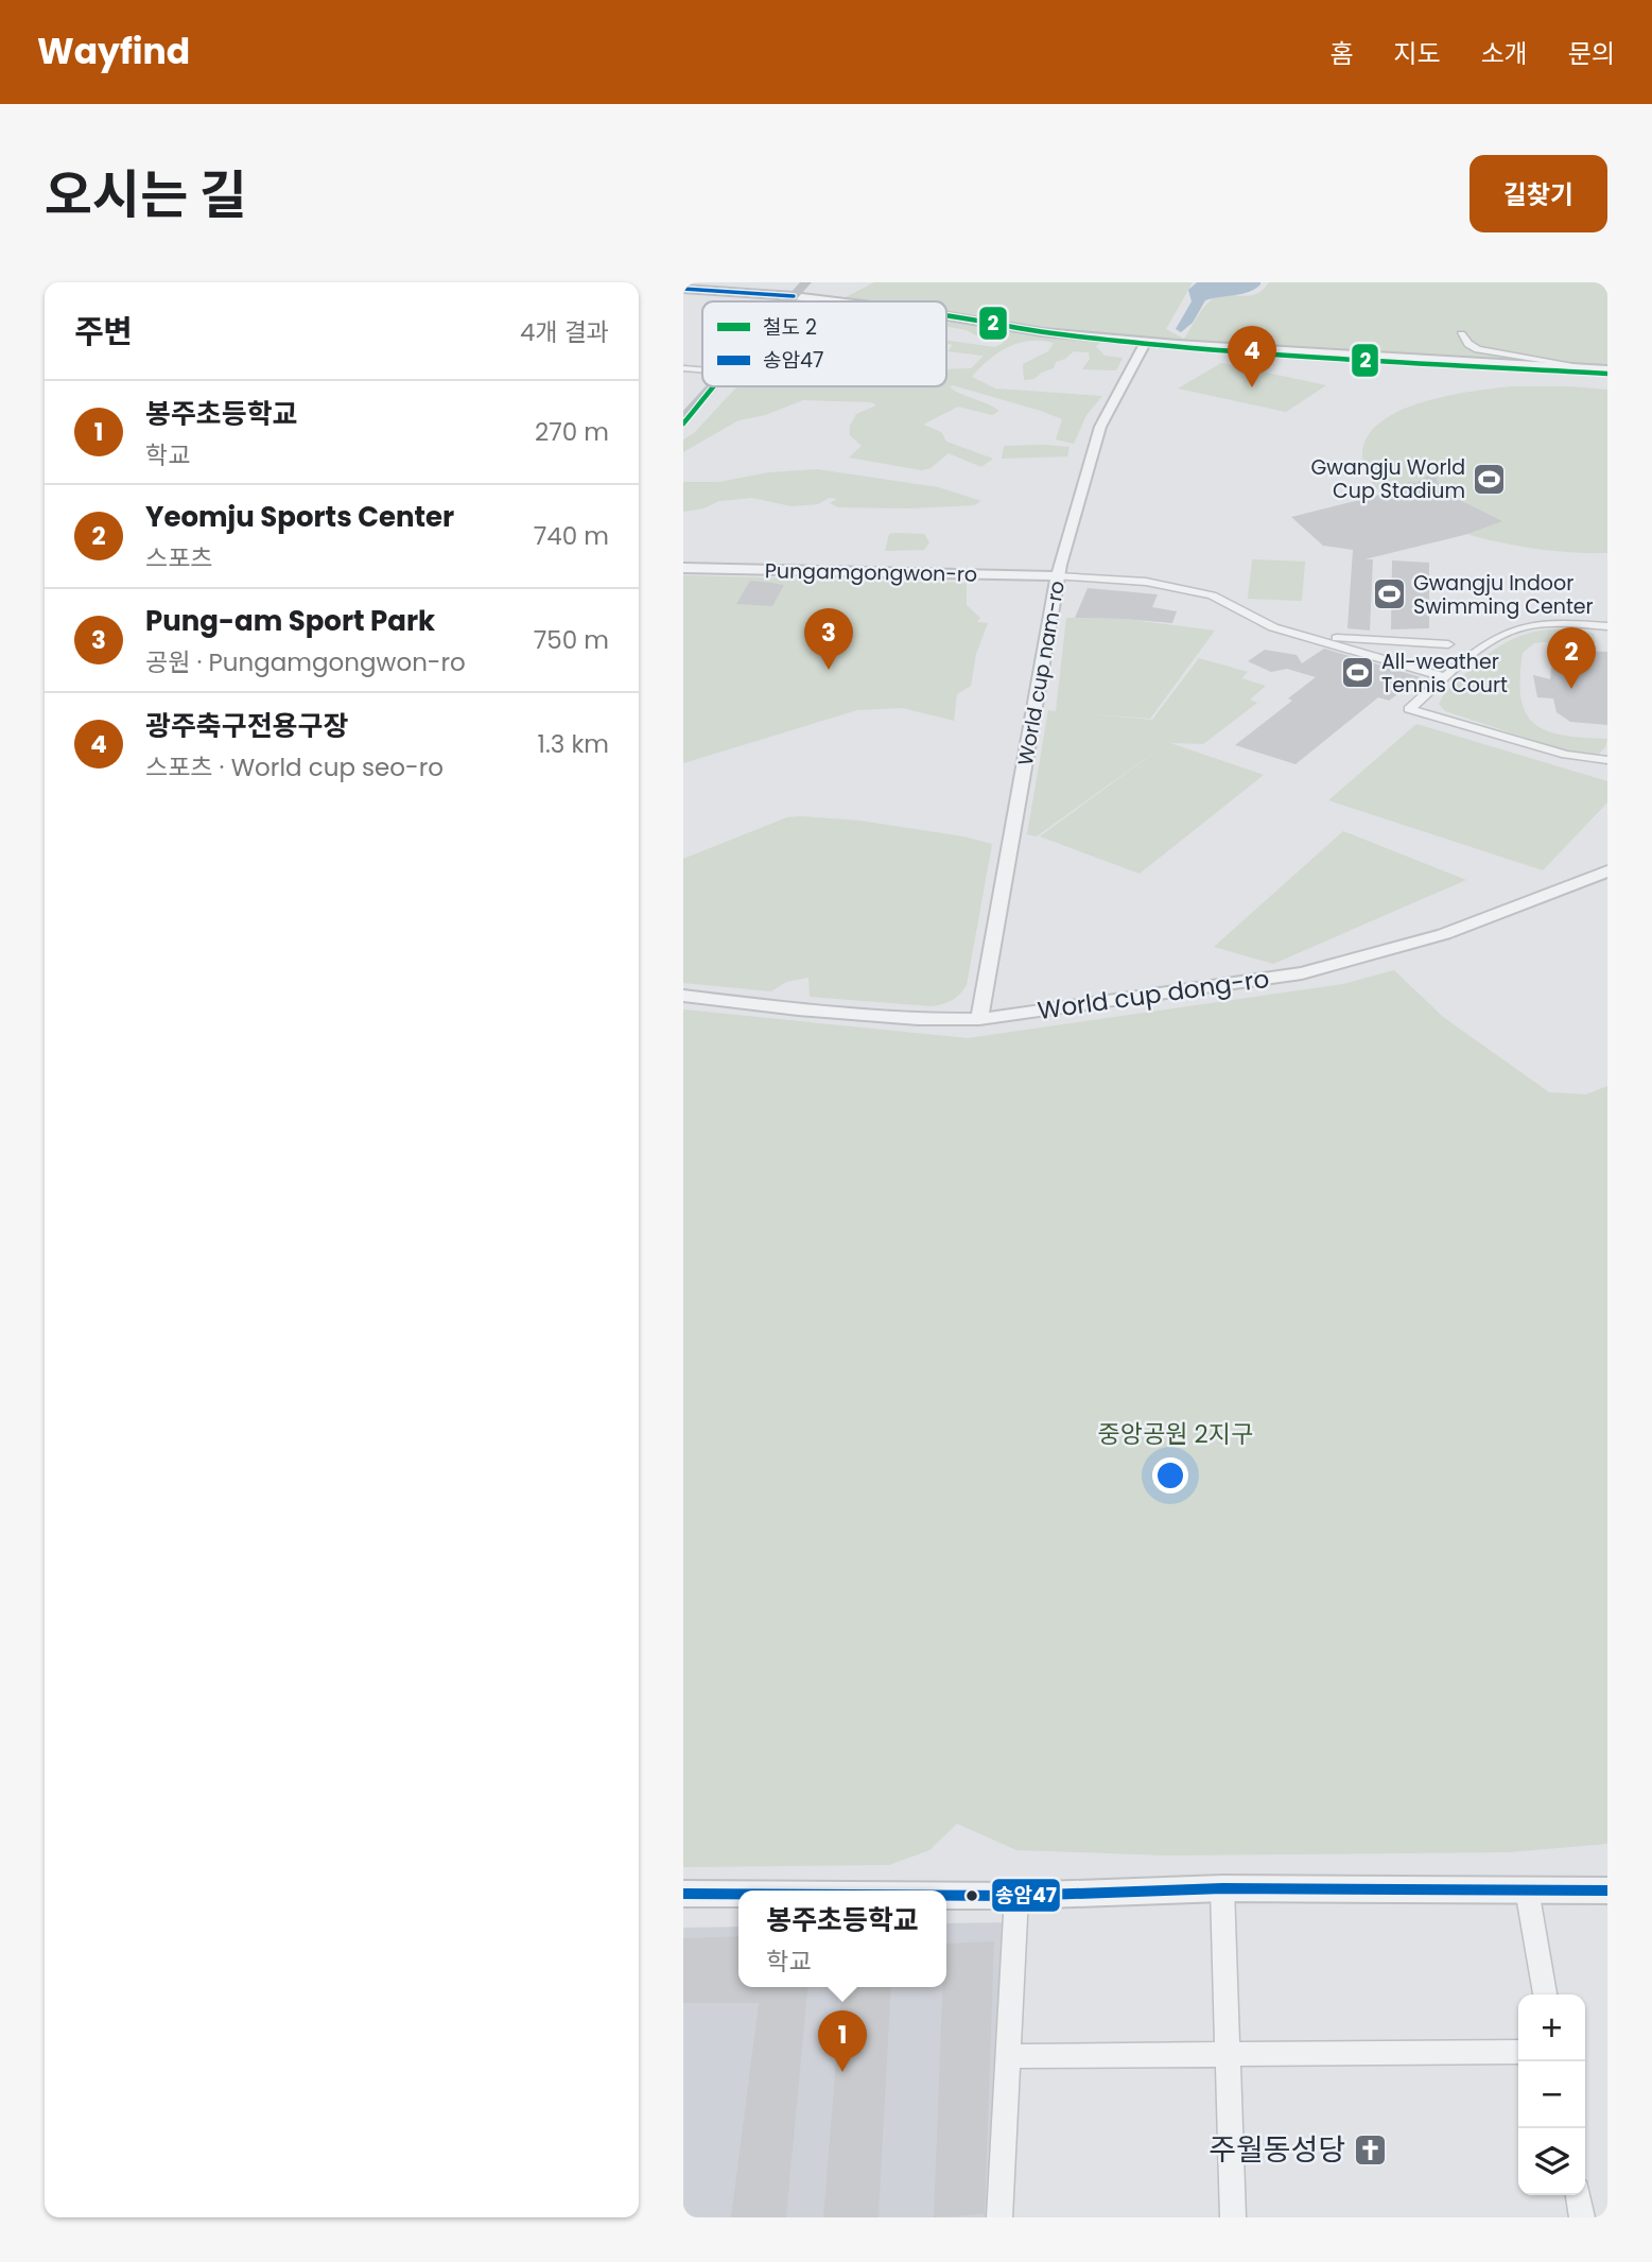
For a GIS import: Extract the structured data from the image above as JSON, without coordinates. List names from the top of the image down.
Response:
{
  "streets": {
    "street": ["Pungamgongwon-ro", "World cup nam-ro", "World cup dong-ro"]
  },
  "crossings": [
    ["Pungamgongwon-ro", "World cup nam-ro"],
    ["World cup nam-ro", "World cup dong-ro"]
  ],
  "parks": ["중앙공원 2지구"],
  "places": {
    "sports": ["Gwangju World Cup Stadium", "Gwangju Indoor Swimming Center", "All-weather Tennis Court"],
    "church": ["주월동성당"]
  },
  "lines": ["transit line 송암47", "rail line 2"],
  "legend": ["철도 2", "송암47"],
  "page": {
    "header": "Wayfind",
    "nav": [
      "홈",
      "지도",
      "소개",
      "문의"
    ],
    "title": "오시는 길",
    "buttons": "길찾기",
    "heading": ["주변", "4개 결과"],
    "pins": [
      "4",
      "3",
      "2",
      "1"
    ],
    "list": [
      {
        "mark": "1",
        "name": "봉주초등학교",
        "note": "학교",
        "value": "270 m"
      },
      {
        "mark": "2",
        "name": "Yeomju Sports Center",
        "note": "스포츠",
        "value": "740 m"
      },
      {
        "mark": "3",
        "name": "Pung-am Sport Park",
        "note": "공원 · Pungamgongwon-ro",
        "value": "750 m"
      },
      {
        "mark": "4",
        "name": "광주축구전용구장",
        "note": "스포츠 · World cup seo-ro",
        "value": "1.3 km"
      }
    ],
    "popup": ["봉주초등학교", "학교"],
    "map_buttons": ["+", "−"]
  }
}
